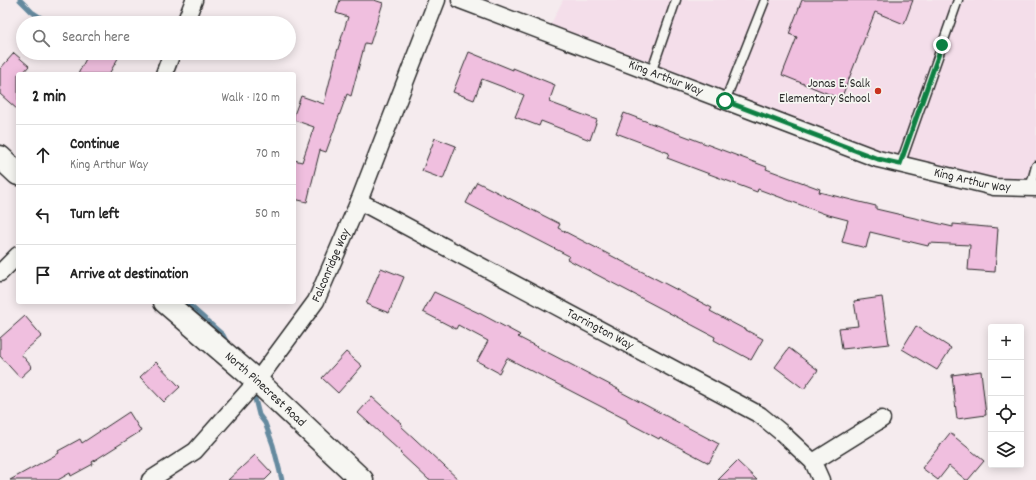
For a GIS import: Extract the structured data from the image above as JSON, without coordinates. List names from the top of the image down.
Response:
{
  "streets": {
    "street": [
      "King Arthur Way",
      "Falconridge Way",
      "Tarrington Way",
      "North Pinecrest Road"
    ]
  },
  "crossings": [
    ["Falconridge Way", "Tarrington Way"],
    ["Falconridge Way", "North Pinecrest Road"]
  ],
  "places": ["Jonas E. Salk Elementary School"],
  "page": {
    "search": "Search here",
    "heading": ["2 min", "Walk · 120 m"],
    "list": [
      ["Continue", "King Arthur Way", "70 m"],
      ["Turn left", "50 m"],
      "Arrive at destination"
    ],
    "map_buttons": ["+", "−"]
  }
}
